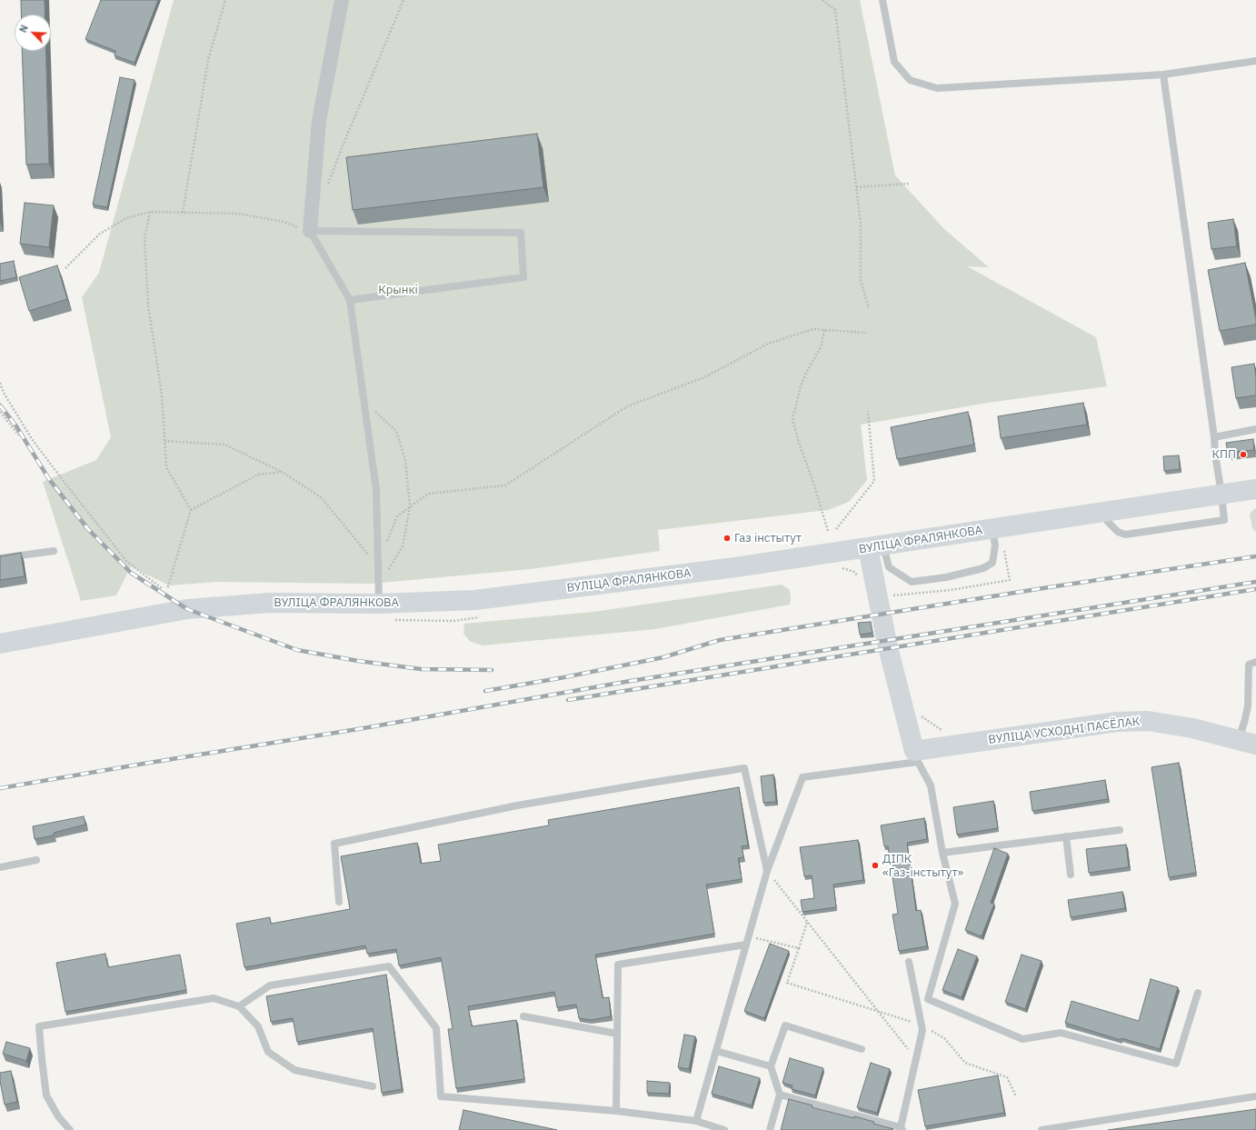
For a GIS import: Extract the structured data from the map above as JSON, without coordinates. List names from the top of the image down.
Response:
{
  "streets": {
    "main road": ["ВУЛІЦА ФРАЛЯНКОВА", "ВУЛІЦА УСХОДНІ ПАСЁЛАК"]
  },
  "parks": ["Крынкі"],
  "places": ["КПП", "Газ інстытут", "ДІПК «Газ-інстытут»"],
  "north": "top left"
}
